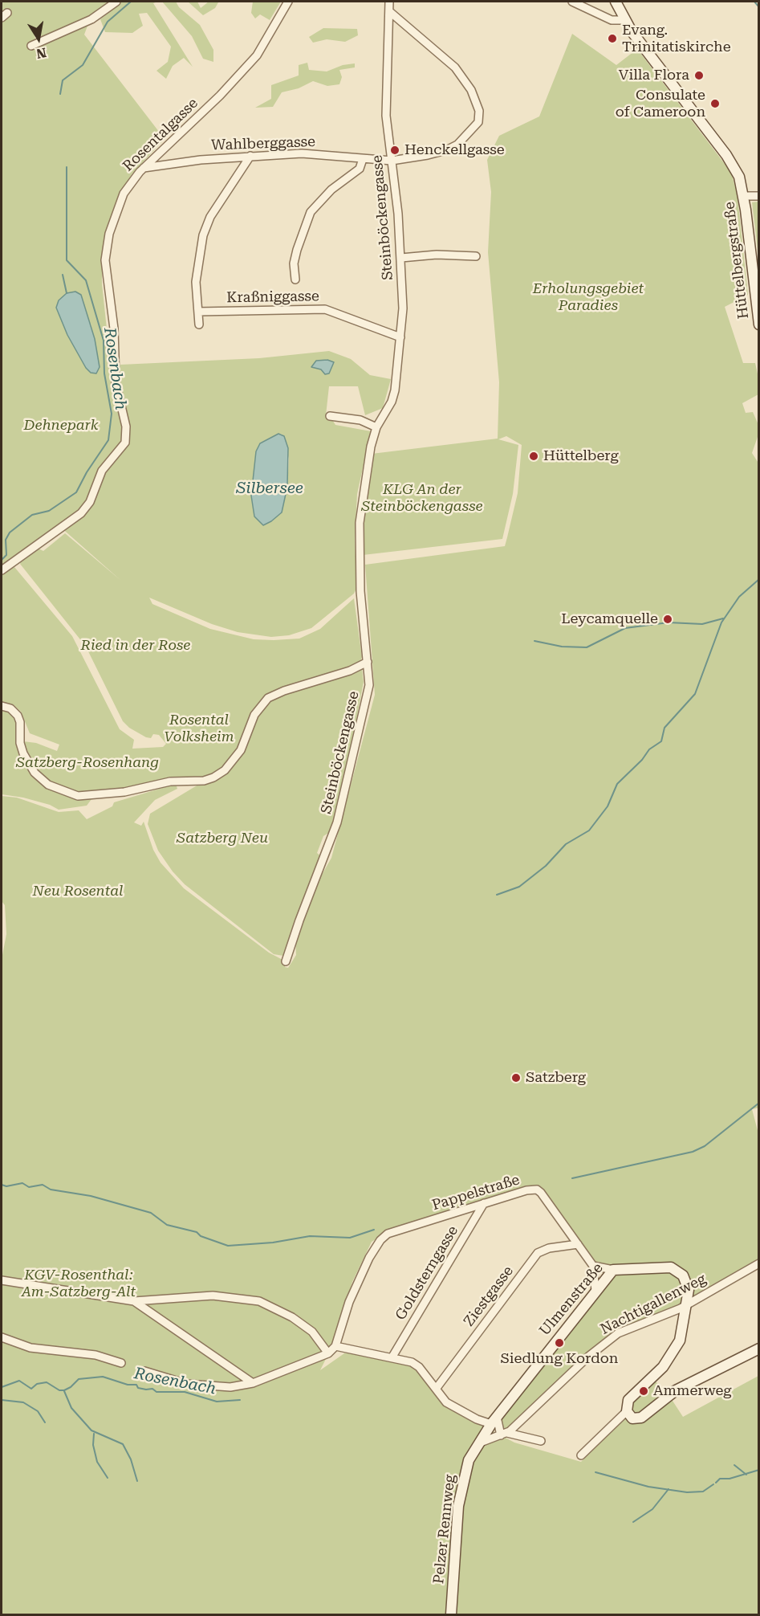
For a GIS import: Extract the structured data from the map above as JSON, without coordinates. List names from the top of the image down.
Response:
{
  "streets": {
    "street": [
      "Rosentalgasse",
      "Wahlberggasse",
      "Steinböckengasse",
      "Hüttelbergstraße",
      "Kraßniggasse",
      "Pappelstraße",
      "Goldsterngasse",
      "Ziestgasse",
      "Ulmenstraße",
      "Nachtigallenweg",
      "Pelzer Rennweg"
    ]
  },
  "crossings": [
    ["Rosentalgasse", "Wahlberggasse"],
    ["Wahlberggasse", "Steinböckengasse"],
    ["Steinböckengasse", "Kraßniggasse"],
    ["Pappelstraße", "Goldsterngasse"],
    ["Pappelstraße", "Ziestgasse"],
    ["Pappelstraße", "Ulmenstraße"],
    ["Ulmenstraße", "Nachtigallenweg"],
    ["Ulmenstraße", "Pelzer Rennweg"],
    ["Nachtigallenweg", "Pelzer Rennweg"]
  ],
  "water": ["Rosenbach", "Silbersee"],
  "parks": [
    "Erholungsgebiet Paradies",
    "Dehnepark",
    "KLG An der Steinböckengasse",
    "Ried in der Rose",
    "Rosental Volksheim",
    "Satzberg-Rosenhang",
    "Satzberg Neu",
    "Neu Rosental",
    "KGV-Rosenthal: Am-Satzberg-Alt"
  ],
  "places": [
    "Evang. Trinitatiskirche",
    "Villa Flora",
    "Consulate of Cameroon",
    "Henckellgasse",
    "Hüttelberg",
    "Leycamquelle",
    "Satzberg",
    "Siedlung Kordon",
    "Ammerweg"
  ],
  "north": "bottom"
}
